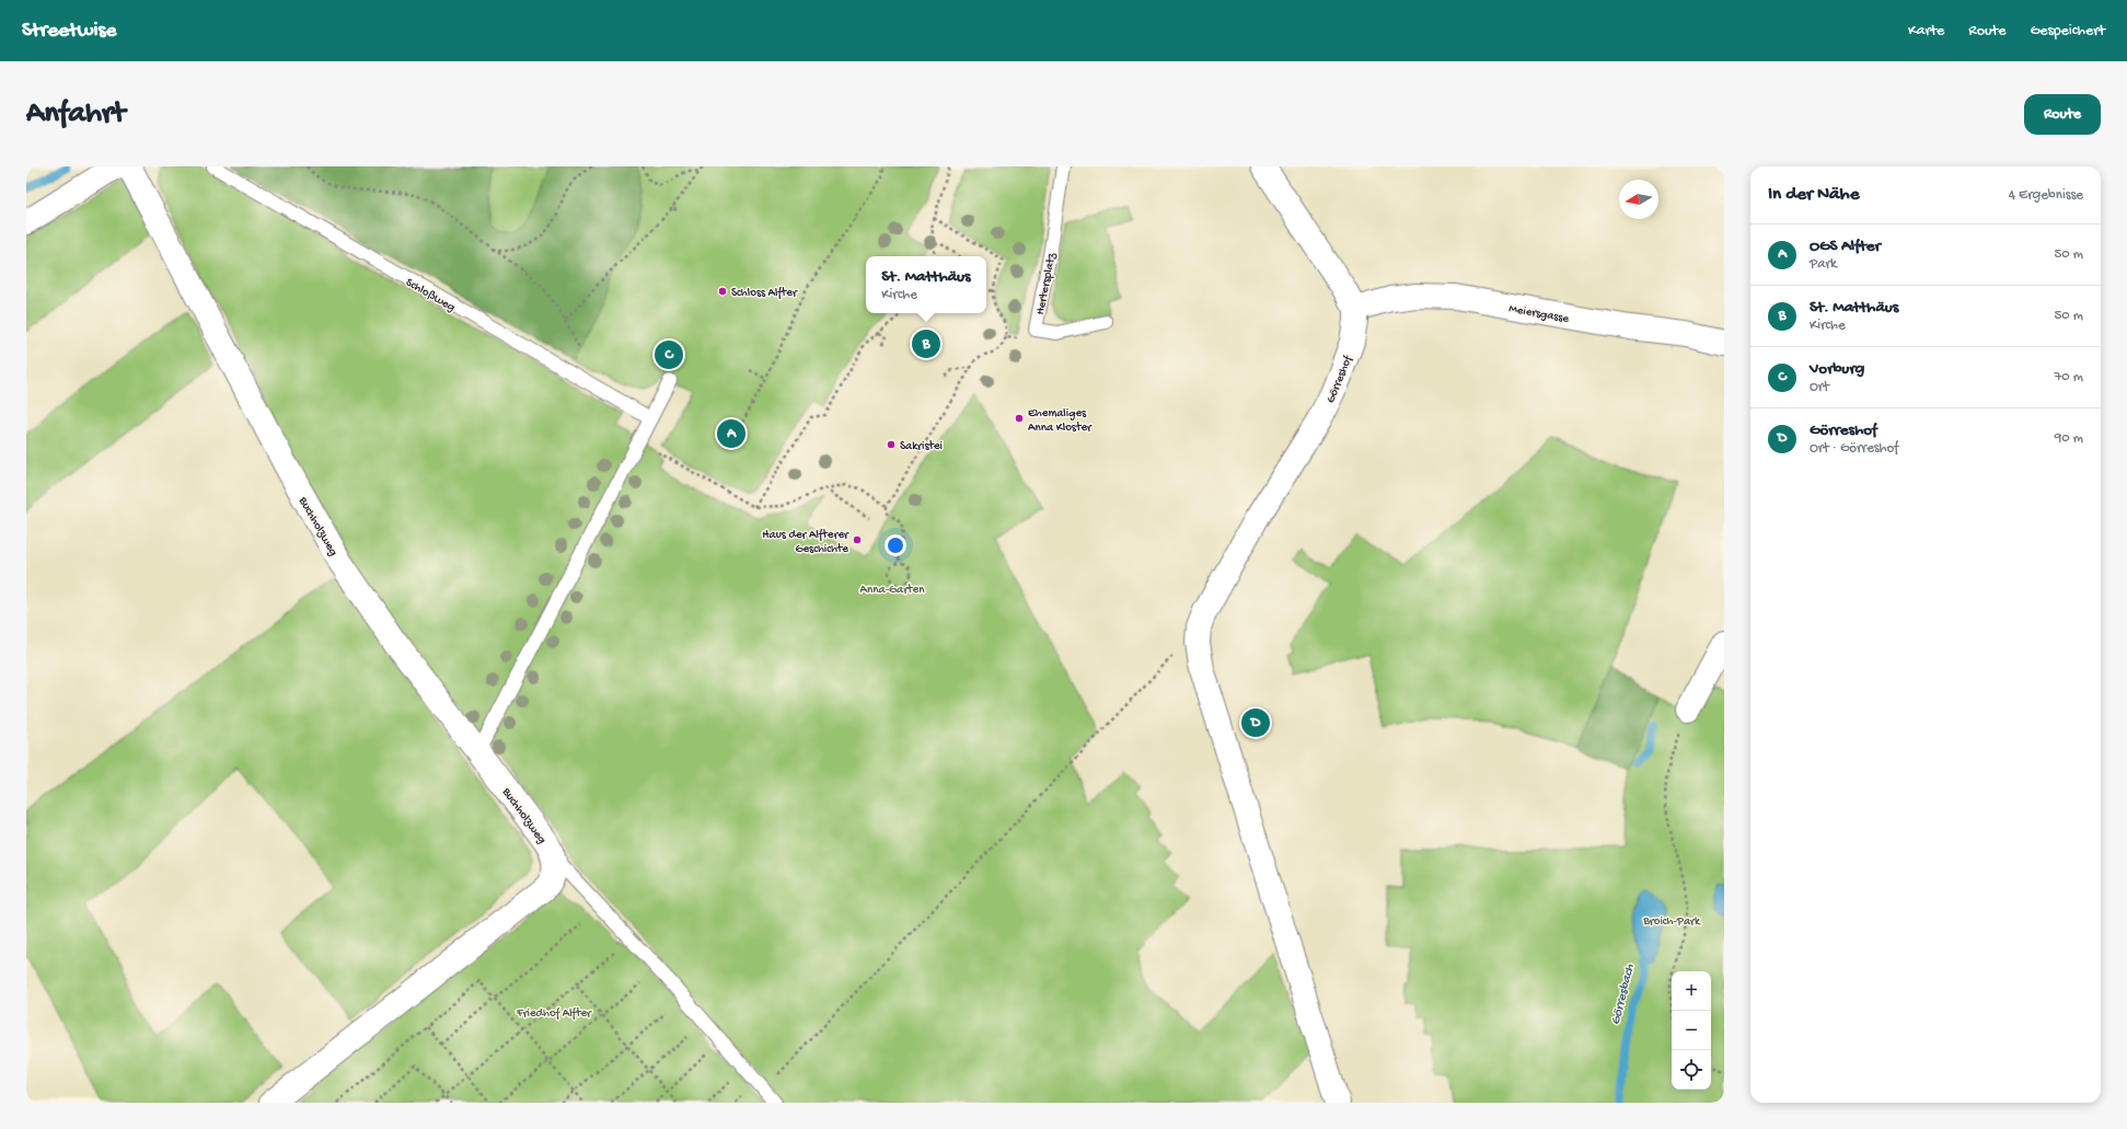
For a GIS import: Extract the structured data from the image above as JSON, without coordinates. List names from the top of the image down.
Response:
{
  "streets": {
    "street": ["Meiersgasse", "Görreshof", "Buchholzweg"],
    "lane": ["Hertersplatz", "Schloßweg"]
  },
  "crossings": [
    ["Meiersgasse", "Görreshof"]
  ],
  "water": ["Görresbach"],
  "parks": ["Anna-Garten", "Broich-Park", "Friedhof Alfter"],
  "places": [
    "Schloss Alfter",
    "Ehemaliges Anna Kloster",
    "Sakristei",
    "Haus der Alfterer Geschichte"
  ],
  "north": "left",
  "page": {
    "header": "Streetwise",
    "nav": ["Karte", "Route", "Gespeichert"],
    "buttons": "Route",
    "title": "Anfahrt",
    "heading": ["In der Nähe", "4 Ergebnisse"],
    "list": [
      {
        "mark": "A",
        "name": "OGS Alfter",
        "note": "Park",
        "value": "50 m"
      },
      {
        "mark": "B",
        "name": "St. Matthäus",
        "note": "Kirche",
        "value": "50 m"
      },
      {
        "mark": "C",
        "name": "Vorburg",
        "note": "Ort",
        "value": "70 m"
      },
      {
        "mark": "D",
        "name": "Görreshof",
        "note": "Ort · Görreshof",
        "value": "90 m"
      }
    ],
    "popup": ["St. Matthäus", "Kirche"],
    "pins": [
      "B",
      "C",
      "A",
      "D"
    ],
    "map_buttons": ["+", "−"]
  }
}
